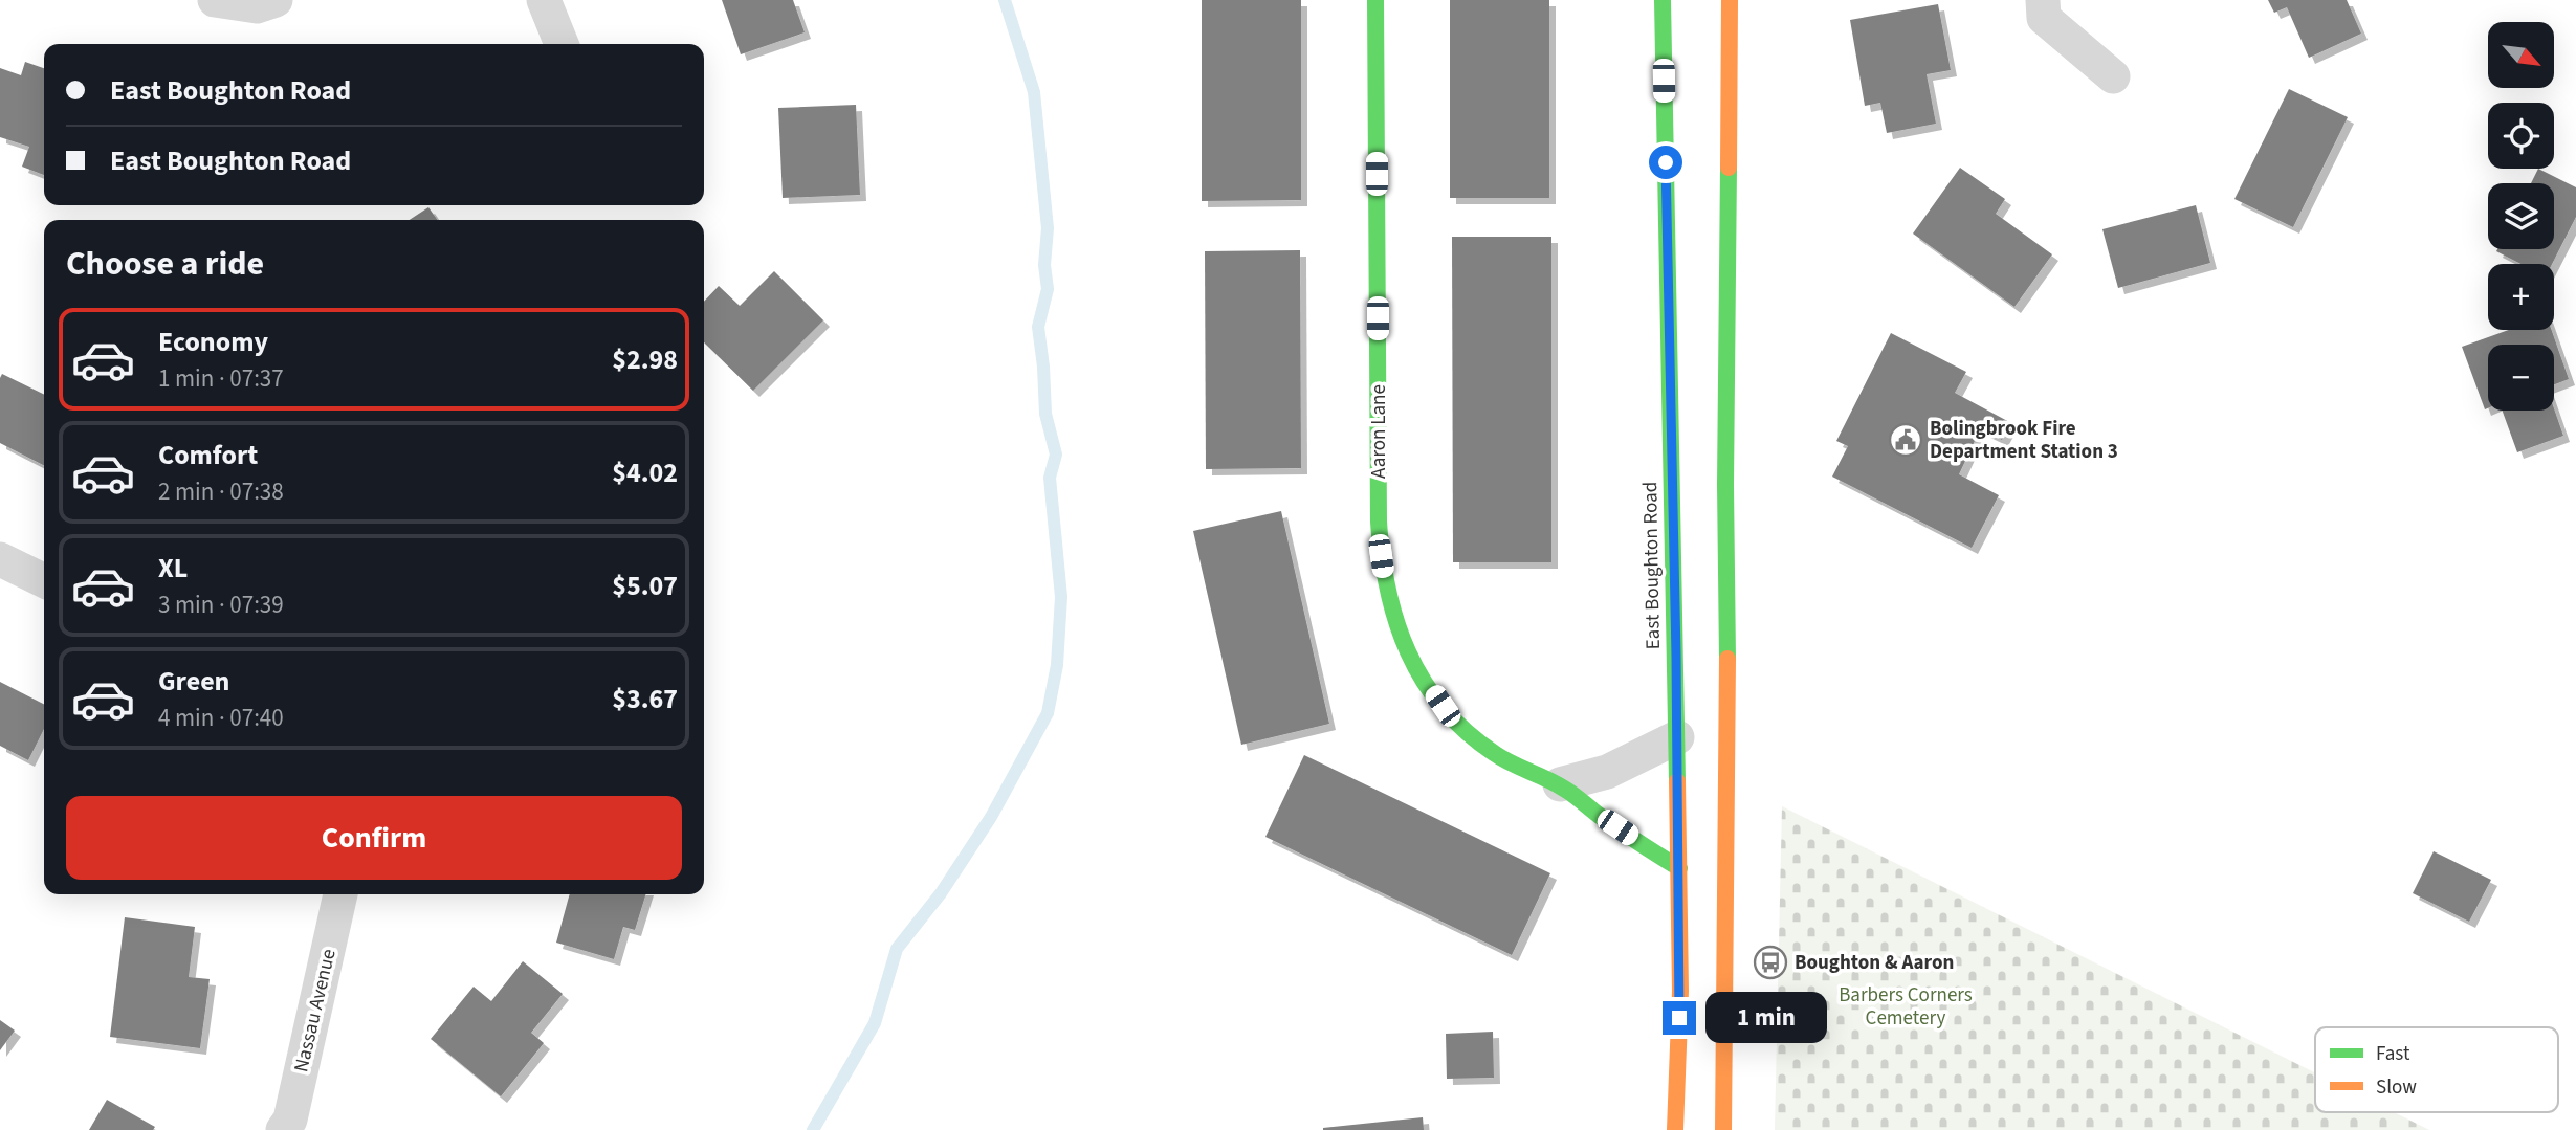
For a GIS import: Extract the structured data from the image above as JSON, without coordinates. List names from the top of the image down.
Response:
{
  "streets": {
    "main road": ["Aaron Lane", "East Boughton Road"],
    "street": ["Nassau Avenue"]
  },
  "crossings": [
    ["Aaron Lane", "East Boughton Road"]
  ],
  "parks": ["Barbers Corners Cemetery"],
  "places": {
    "public building": ["Bolingbrook Fire Department Station 3"],
    "bus stop": ["Boughton & Aaron"]
  },
  "legend": ["Fast", "Slow"],
  "north": "bottom right",
  "page": {
    "map_buttons": ["+", "−"],
    "banner": ["East Boughton Road", "East Boughton Road"],
    "heading": "Choose a ride",
    "list": [
      {
        "name": "Economy",
        "note": "1 min · 07:37",
        "value": "$2.98"
      },
      {
        "name": "Comfort",
        "note": "2 min · 07:38",
        "value": "$4.02"
      },
      {
        "name": "XL",
        "note": "3 min · 07:39",
        "value": "$5.07"
      },
      {
        "name": "Green",
        "note": "4 min · 07:40",
        "value": "$3.67"
      }
    ],
    "buttons": "Confirm",
    "bubble": "1 min"
  }
}
